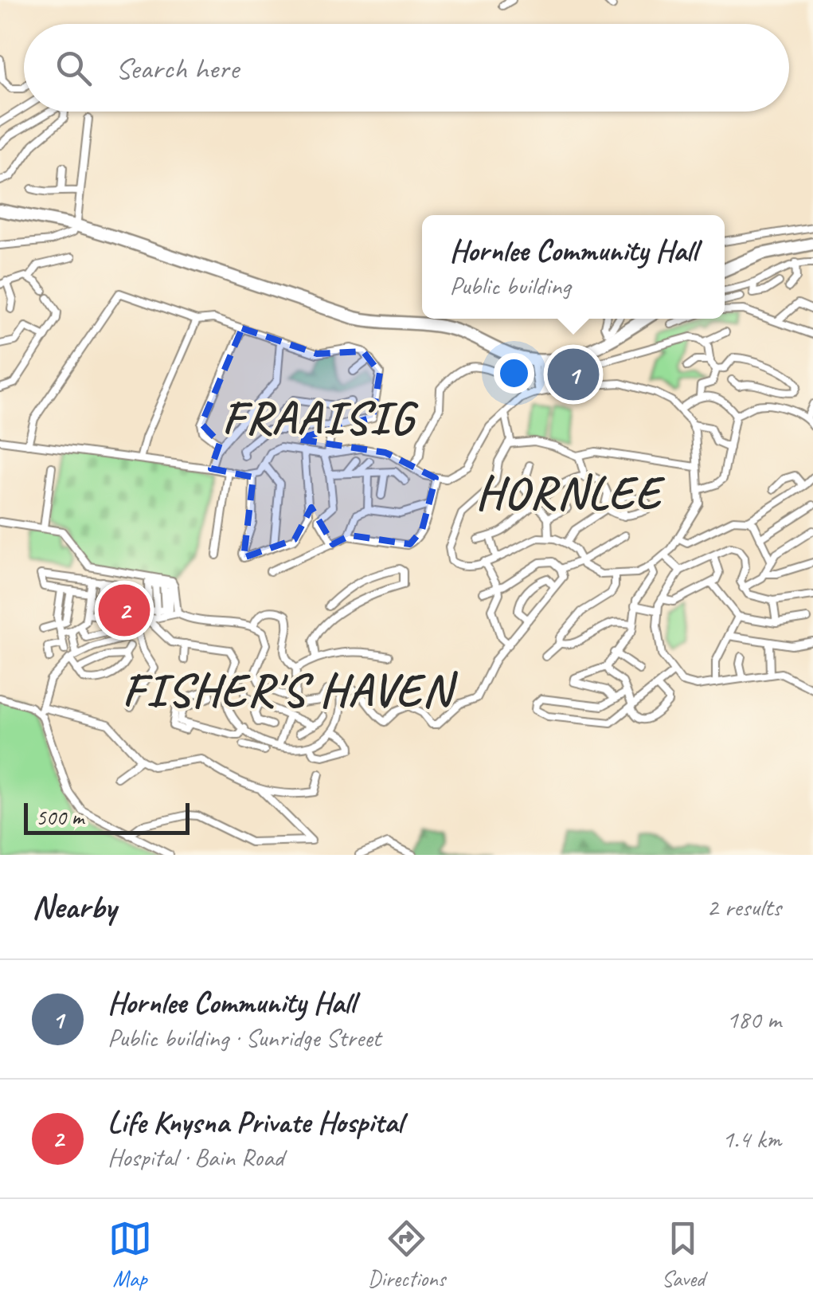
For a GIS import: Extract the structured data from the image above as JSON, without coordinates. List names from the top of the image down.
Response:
{
  "districts": ["FRAAISIG", "HORNLEE", "FISHER'S HAVEN"],
  "scale_bar": "500 m",
  "page": {
    "search": "Search here",
    "popup": ["Hornlee Community Hall", "Public building"],
    "pins": ["1", "2"],
    "scale": "500 m",
    "heading": ["Nearby", "2 results"],
    "list": [
      {
        "mark": "1",
        "name": "Hornlee Community Hall",
        "note": "Public building · Sunridge Street",
        "value": "180 m"
      },
      {
        "mark": "2",
        "name": "Life Knysna Private Hospital",
        "note": "Hospital · Bain Road",
        "value": "1.4 km"
      }
    ],
    "nav": ["Map", "Directions", "Saved"]
  }
}
